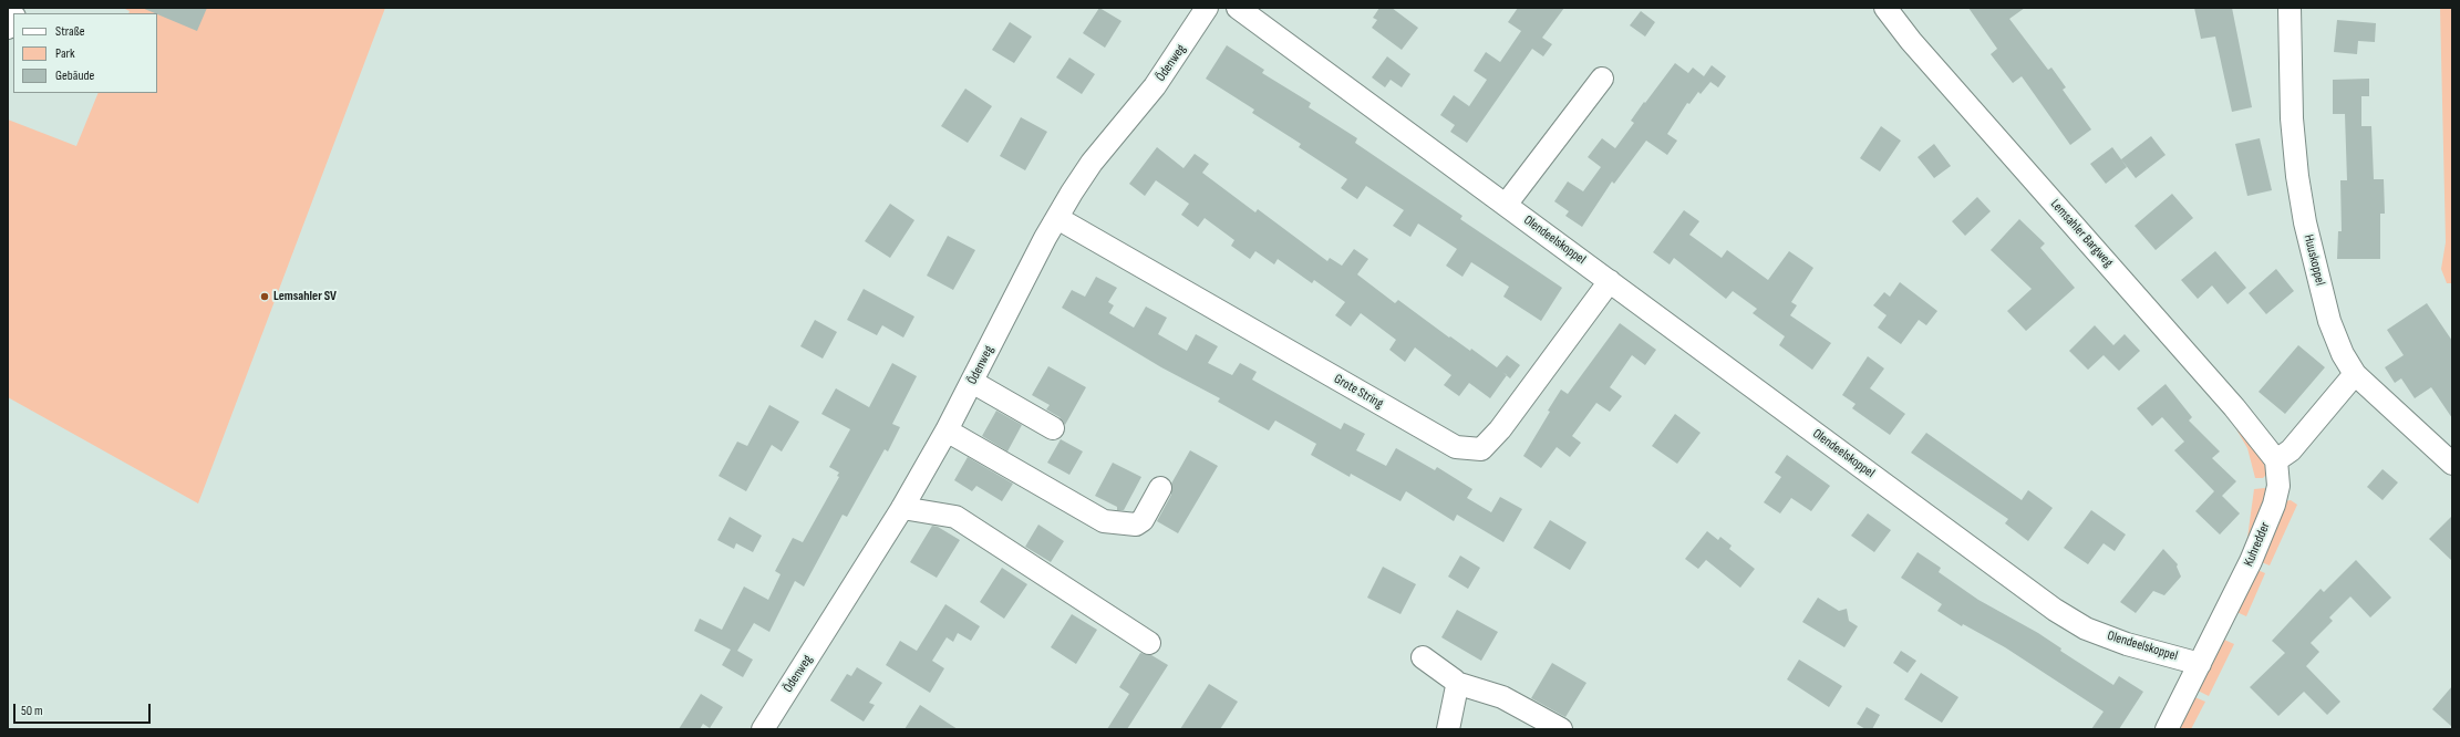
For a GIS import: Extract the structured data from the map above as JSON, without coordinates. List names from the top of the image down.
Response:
{
  "streets": {
    "street": [
      "Ödenweg",
      "Lemsahler Bargweg",
      "Olendeelskoppel",
      "Huuskoppel",
      "Grote String",
      "Kuhredder"
    ]
  },
  "crossings": [
    ["Ödenweg", "Grote String"],
    ["Lemsahler Bargweg", "Kuhredder"],
    ["Olendeelskoppel", "Grote String"],
    ["Olendeelskoppel", "Kuhredder"]
  ],
  "places": ["Lemsahler SV"],
  "legend": ["Straße", "Park", "Gebäude"],
  "scale_bar": "50 m"
}
